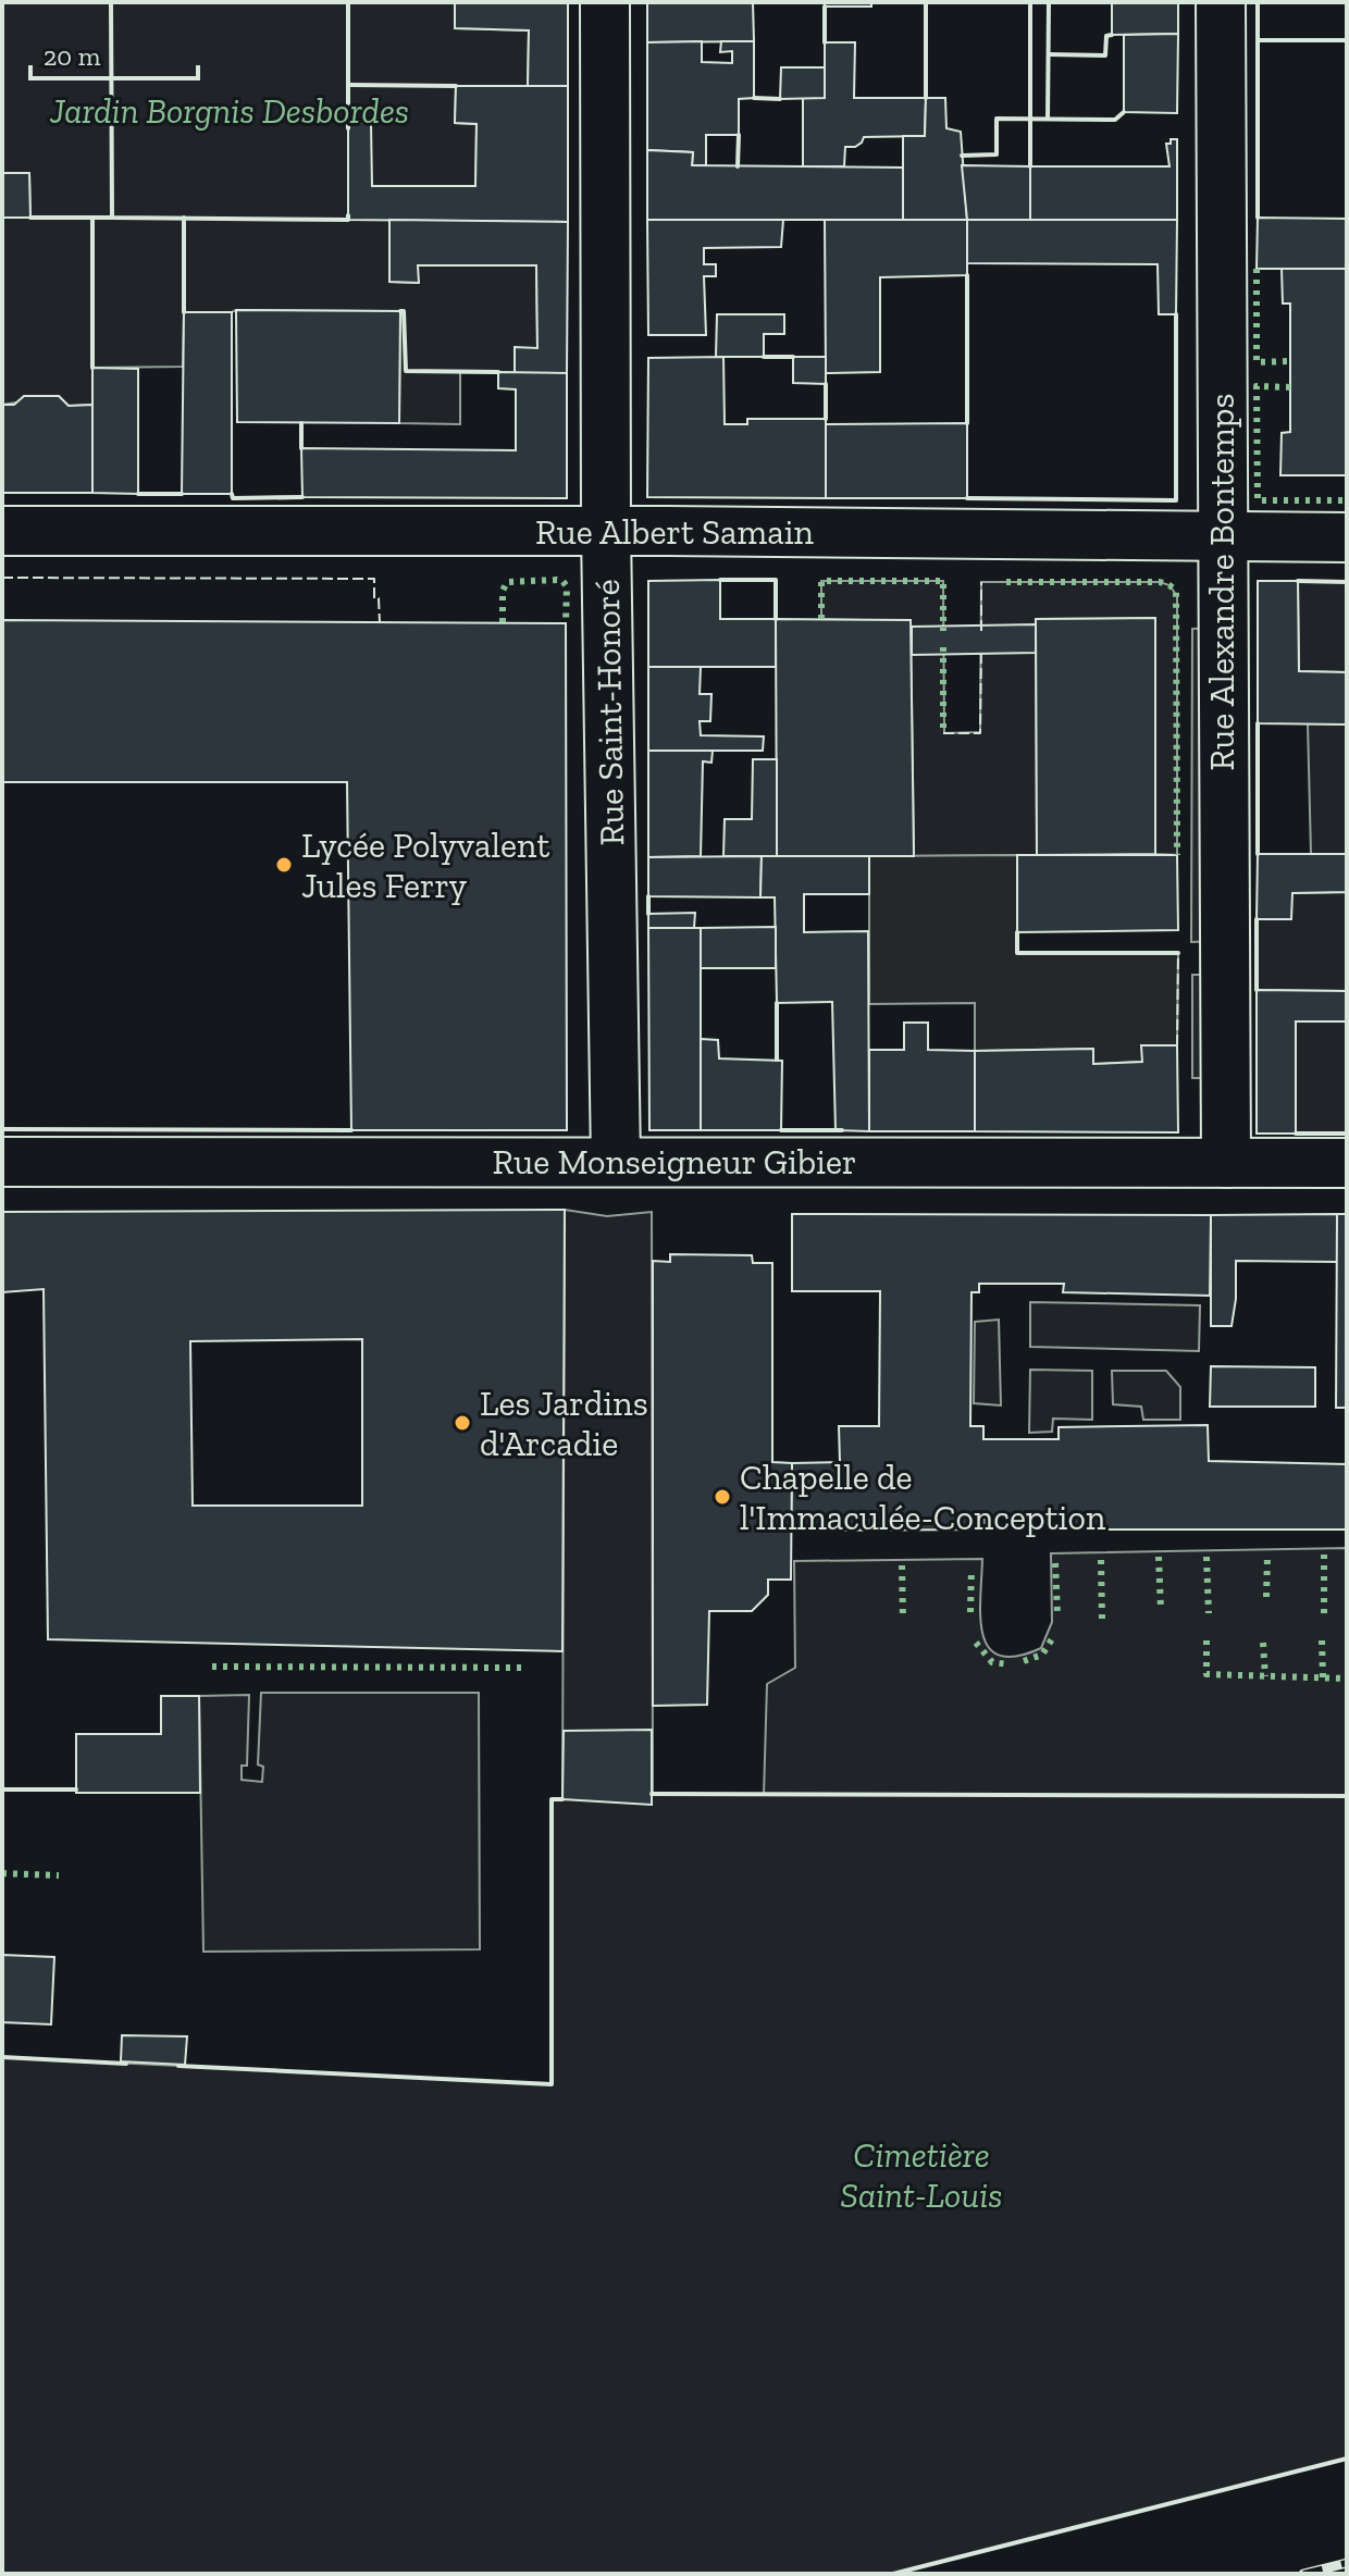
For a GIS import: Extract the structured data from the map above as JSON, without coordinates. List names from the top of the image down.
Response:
{
  "streets": {
    "street": [
      "Rue Albert Samain",
      "Rue Alexandre Bontemps",
      "Rue Saint-Honoré",
      "Rue Monseigneur Gibier"
    ]
  },
  "crossings": [
    ["Rue Albert Samain", "Rue Alexandre Bontemps"],
    ["Rue Albert Samain", "Rue Saint-Honoré"],
    ["Rue Alexandre Bontemps", "Rue Monseigneur Gibier"],
    ["Rue Saint-Honoré", "Rue Monseigneur Gibier"]
  ],
  "parks": ["Jardin Borgnis Desbordes", "Cimetière Saint-Louis"],
  "places": ["Lycée Polyvalent Jules Ferry", "Les Jardins d'Arcadie", "Chapelle de l'Immaculée-Conception"],
  "scale_bar": "20 m"
}
